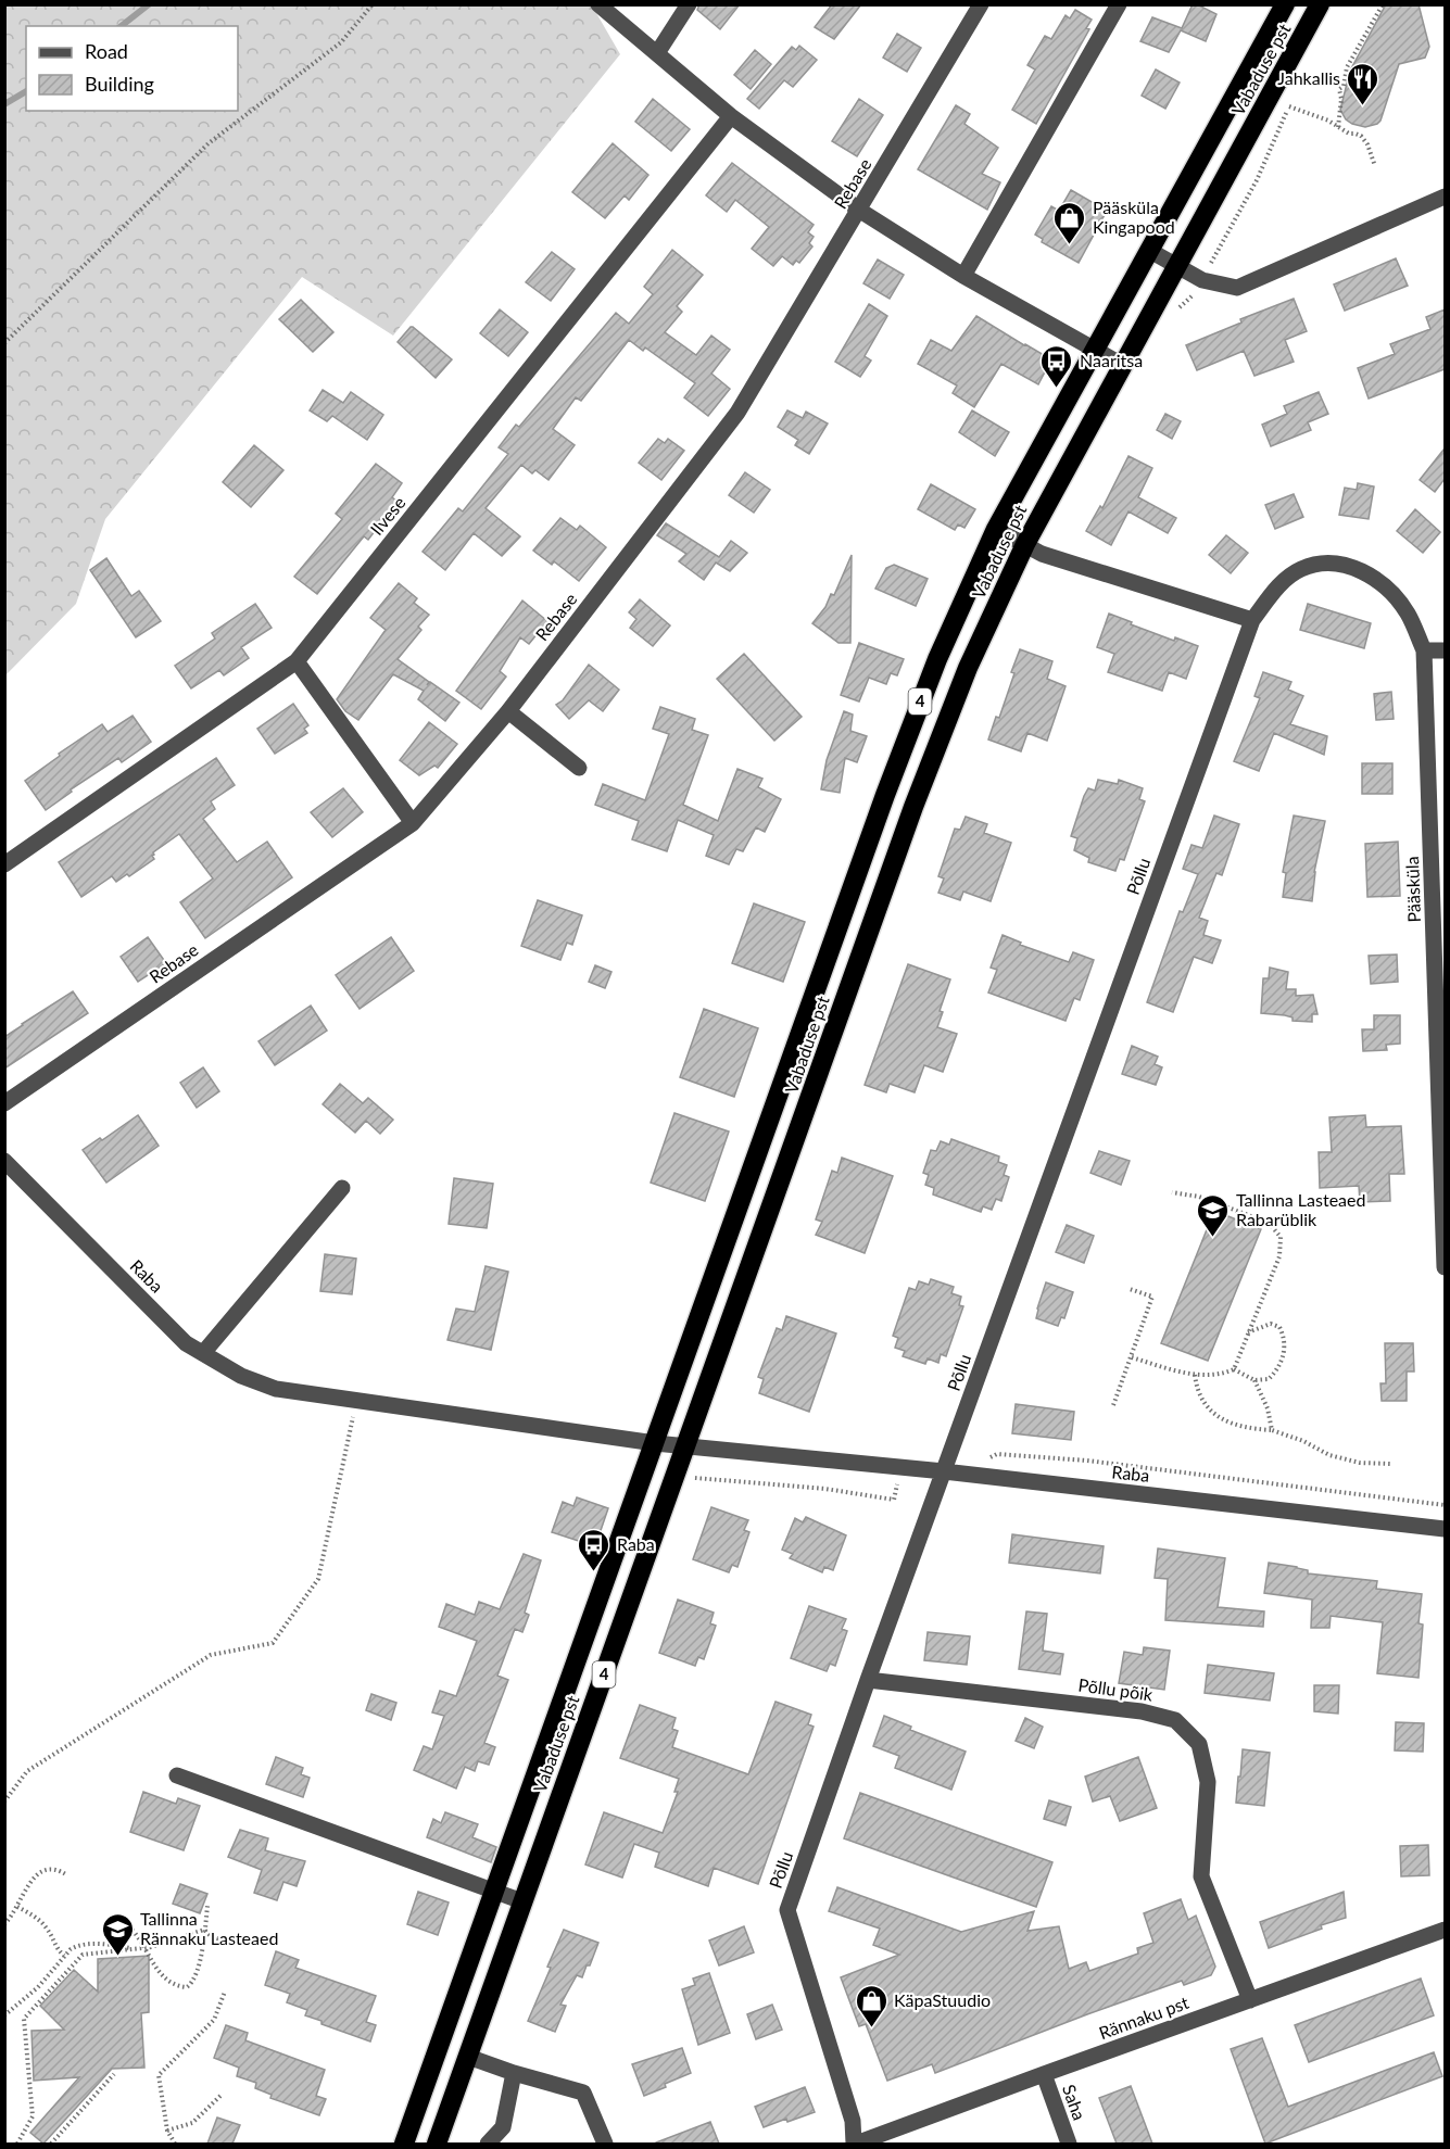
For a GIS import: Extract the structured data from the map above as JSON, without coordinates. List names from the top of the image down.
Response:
{
  "streets": {
    "highway": ["Vabaduse pst", "4"],
    "street": [
      "Rebase",
      "Ilvese",
      "Põllu",
      "Pääsküla",
      "Raba",
      "Põllu põik",
      "Rännaku pst",
      "Saha"
    ]
  },
  "crossings": [
    ["Vabaduse pst", "Raba"],
    ["Põllu", "Pääsküla"],
    ["Põllu", "Raba"],
    ["Põllu", "Põllu põik"],
    ["Põllu", "Rännaku pst"],
    ["Põllu põik", "Rännaku pst"],
    ["Rännaku pst", "Saha"]
  ],
  "places": {
    "restaurant": ["Jahkallis"],
    "shop": ["Pääsküla Kingapood", "KäpaStuudio"],
    "bus stop": ["Naaritsa", "Raba"],
    "school or university": ["Tallinna Lasteaed Rabarüblik", "Tallinna Rännaku Lasteaed"]
  },
  "legend": ["Road", "Building"]
}
